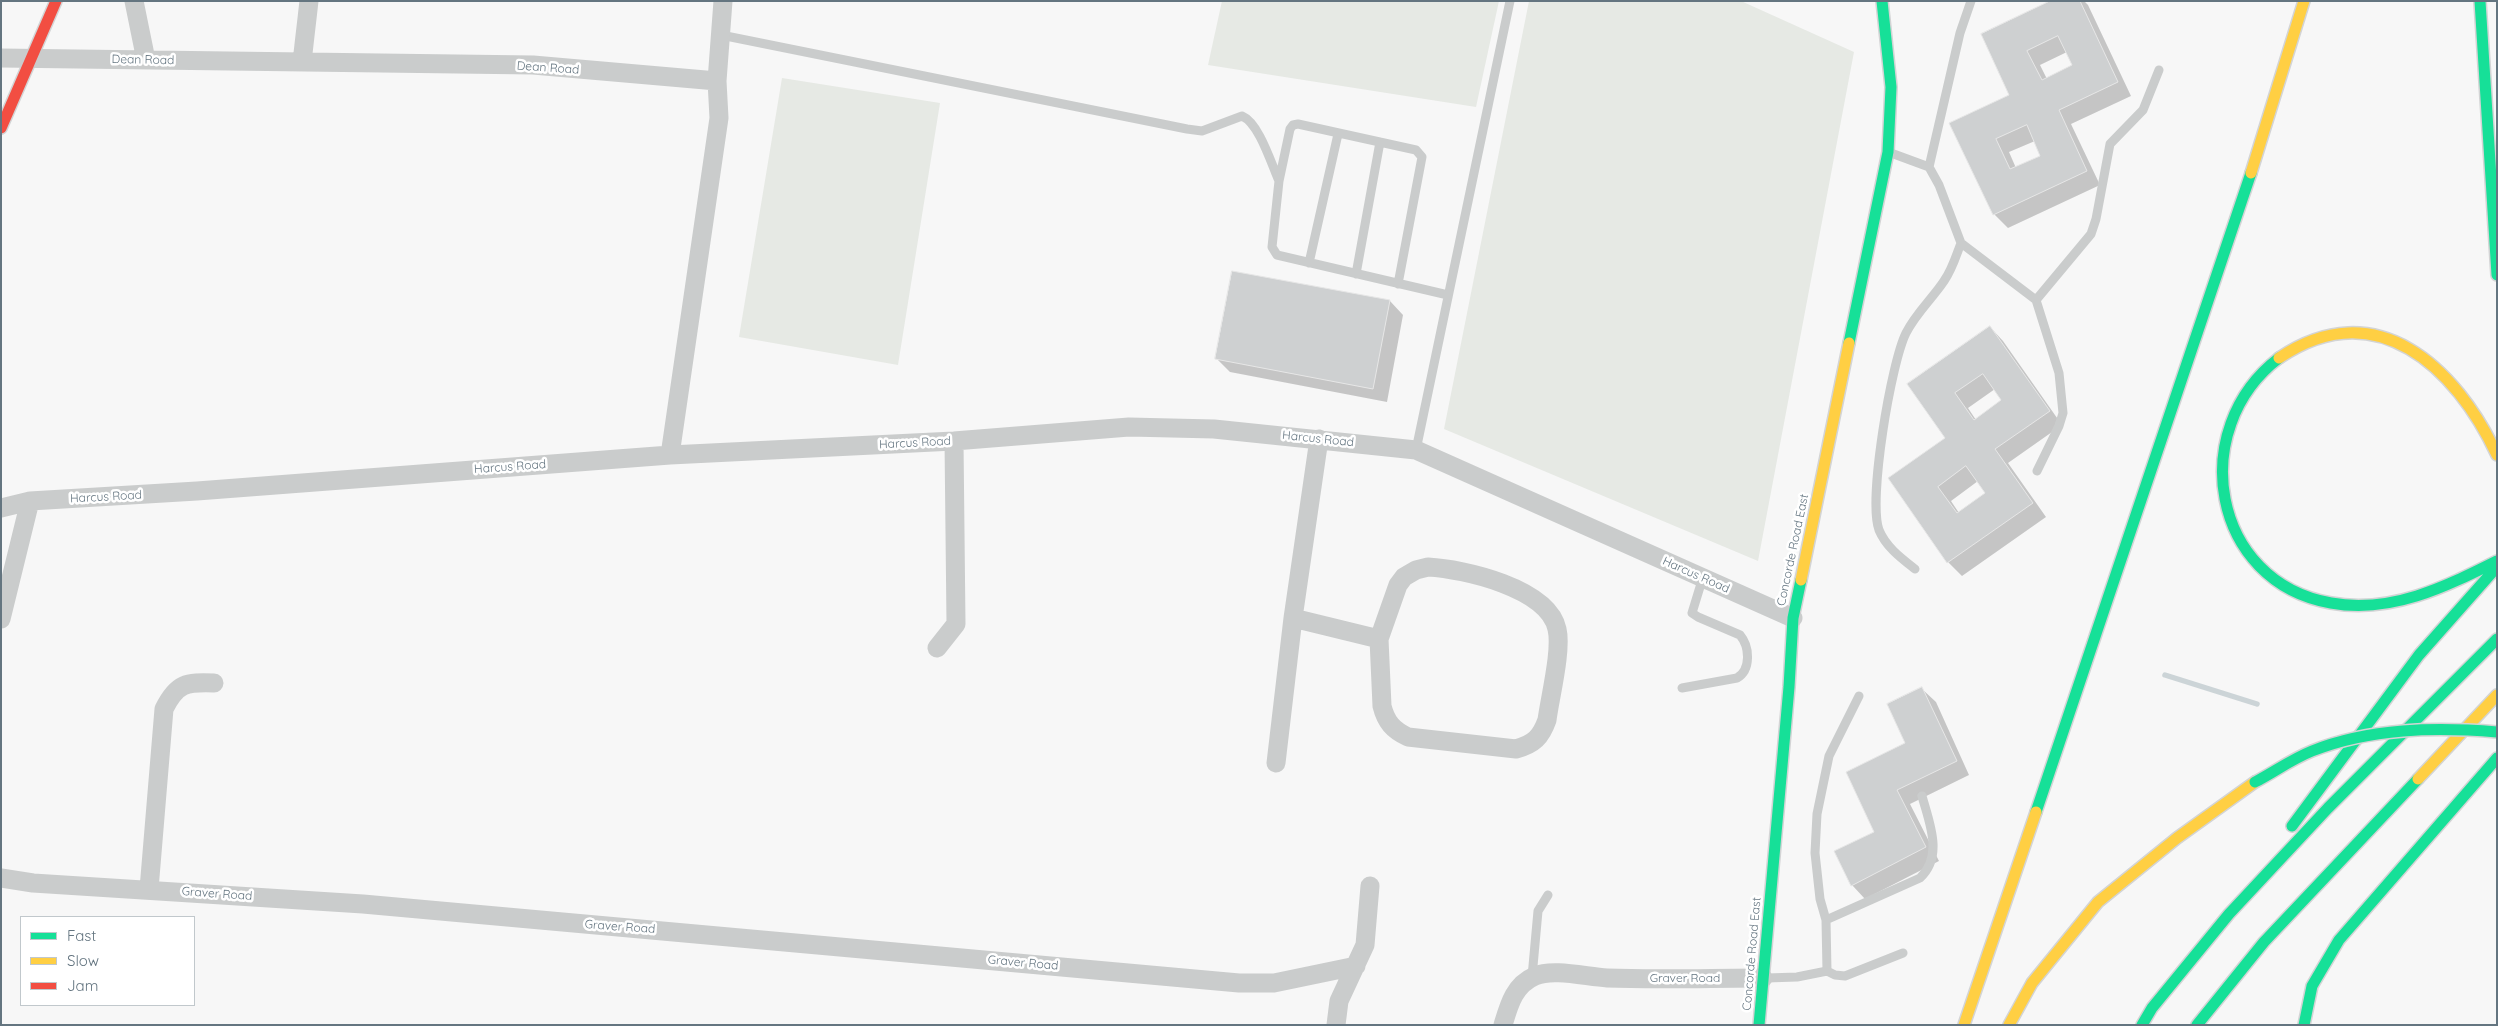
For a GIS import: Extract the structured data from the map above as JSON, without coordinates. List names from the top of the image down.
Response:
{
  "streets": {
    "main road": ["Concorde Road East"],
    "street": ["Dean Road", "Harcus Road", "Graver Road"]
  },
  "crossings": [
    ["Harcus Road", "Concorde Road East"],
    ["Concorde Road East", "Graver Road"]
  ],
  "legend": ["Fast", "Slow", "Jam"]
}
